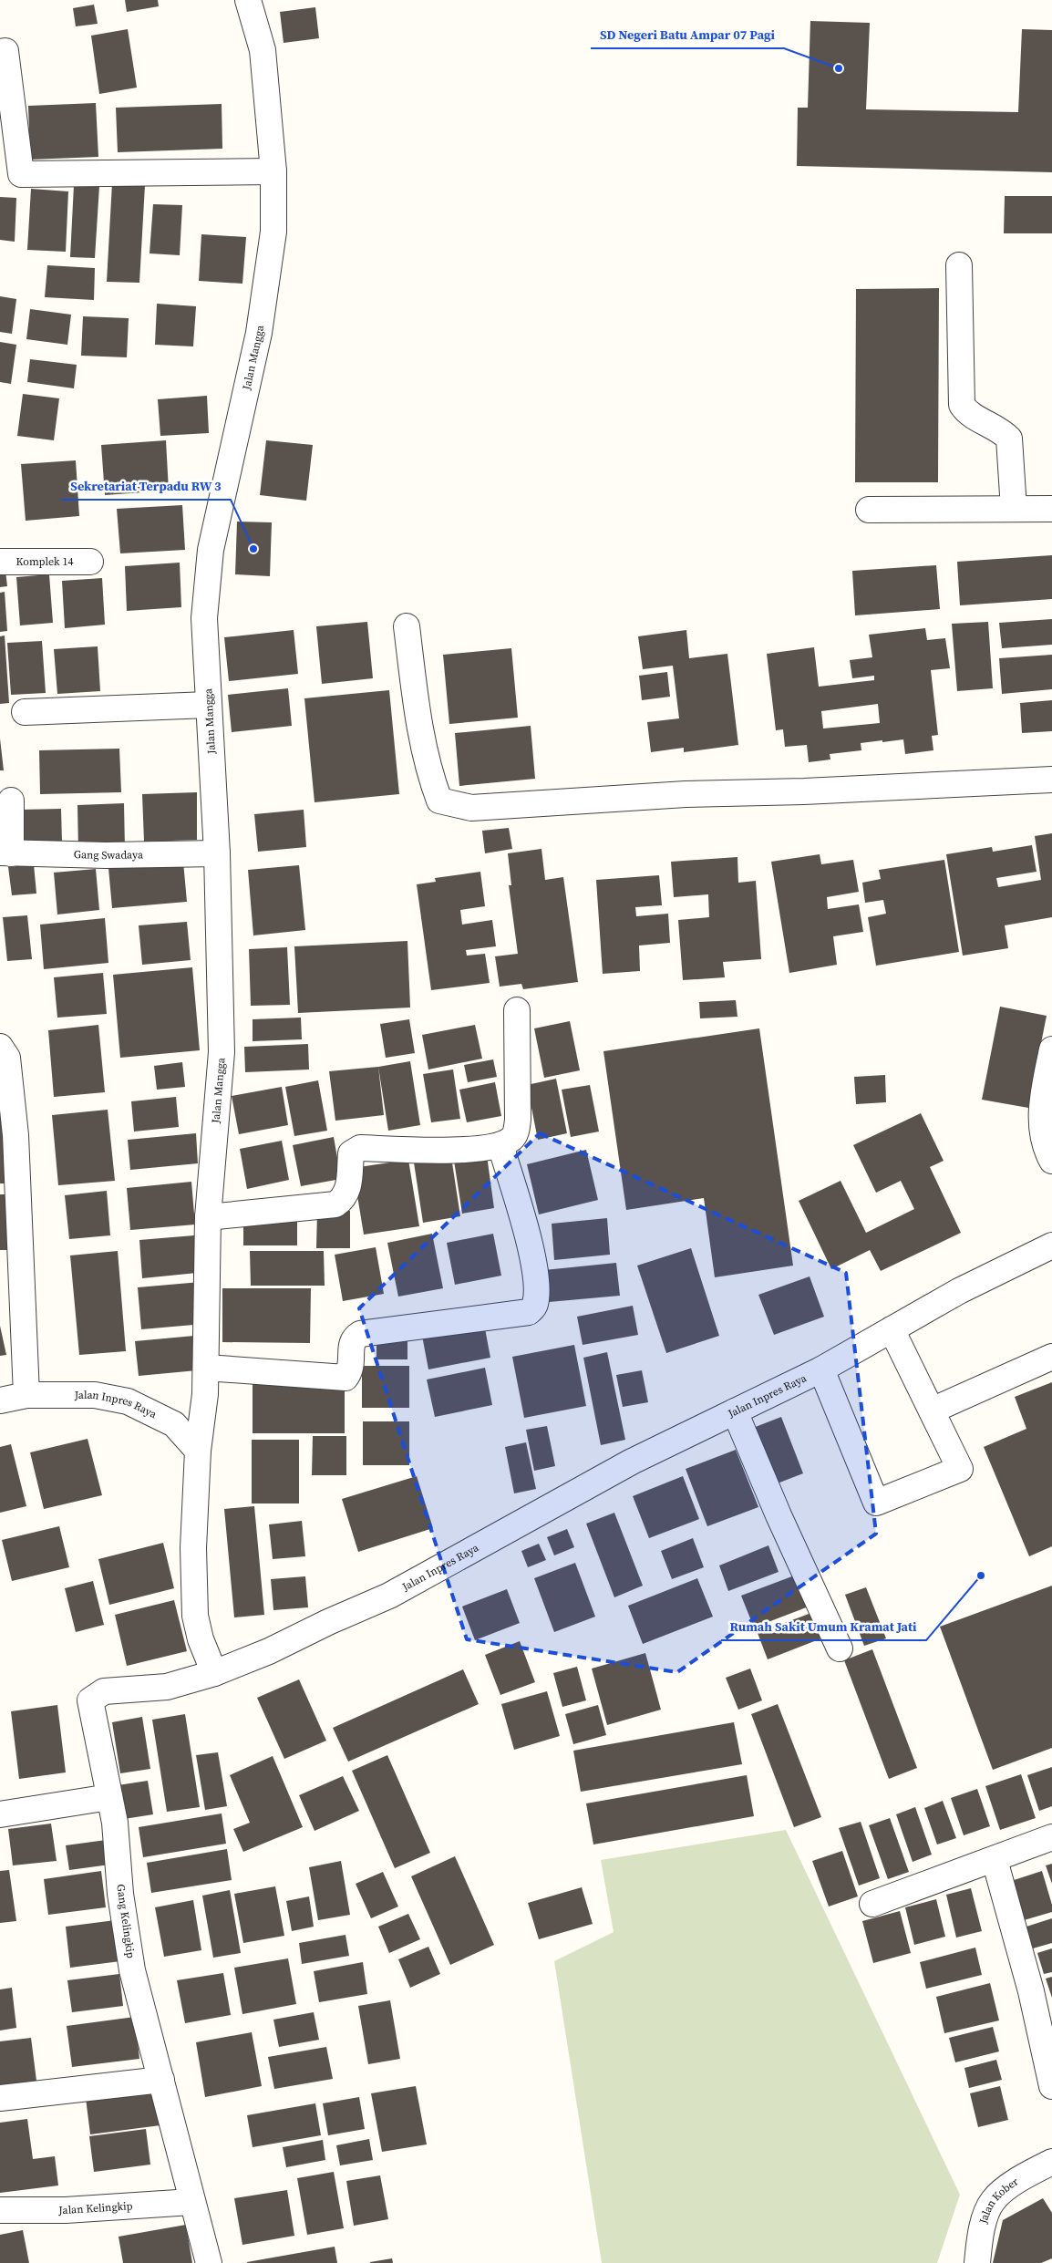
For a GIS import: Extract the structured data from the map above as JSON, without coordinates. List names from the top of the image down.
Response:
{
  "streets": {
    "street": [
      "Jalan Mangga",
      "Komplek 14",
      "Gang Swadaya",
      "Jalan Inpres Raya",
      "Gang Kelingkip",
      "Jalan Kober",
      "Jalan Kelingkip"
    ]
  },
  "crossings": [
    ["Jalan Mangga", "Gang Swadaya"],
    ["Jalan Mangga", "Jalan Inpres Raya"],
    ["Jalan Inpres Raya", "Gang Kelingkip"],
    ["Gang Kelingkip", "Jalan Kelingkip"]
  ],
  "places": ["SD Negeri Batu Ampar 07 Pagi", "Sekretariat Terpadu RW 3", "Rumah Sakit Umum Kramat Jati"]
}
